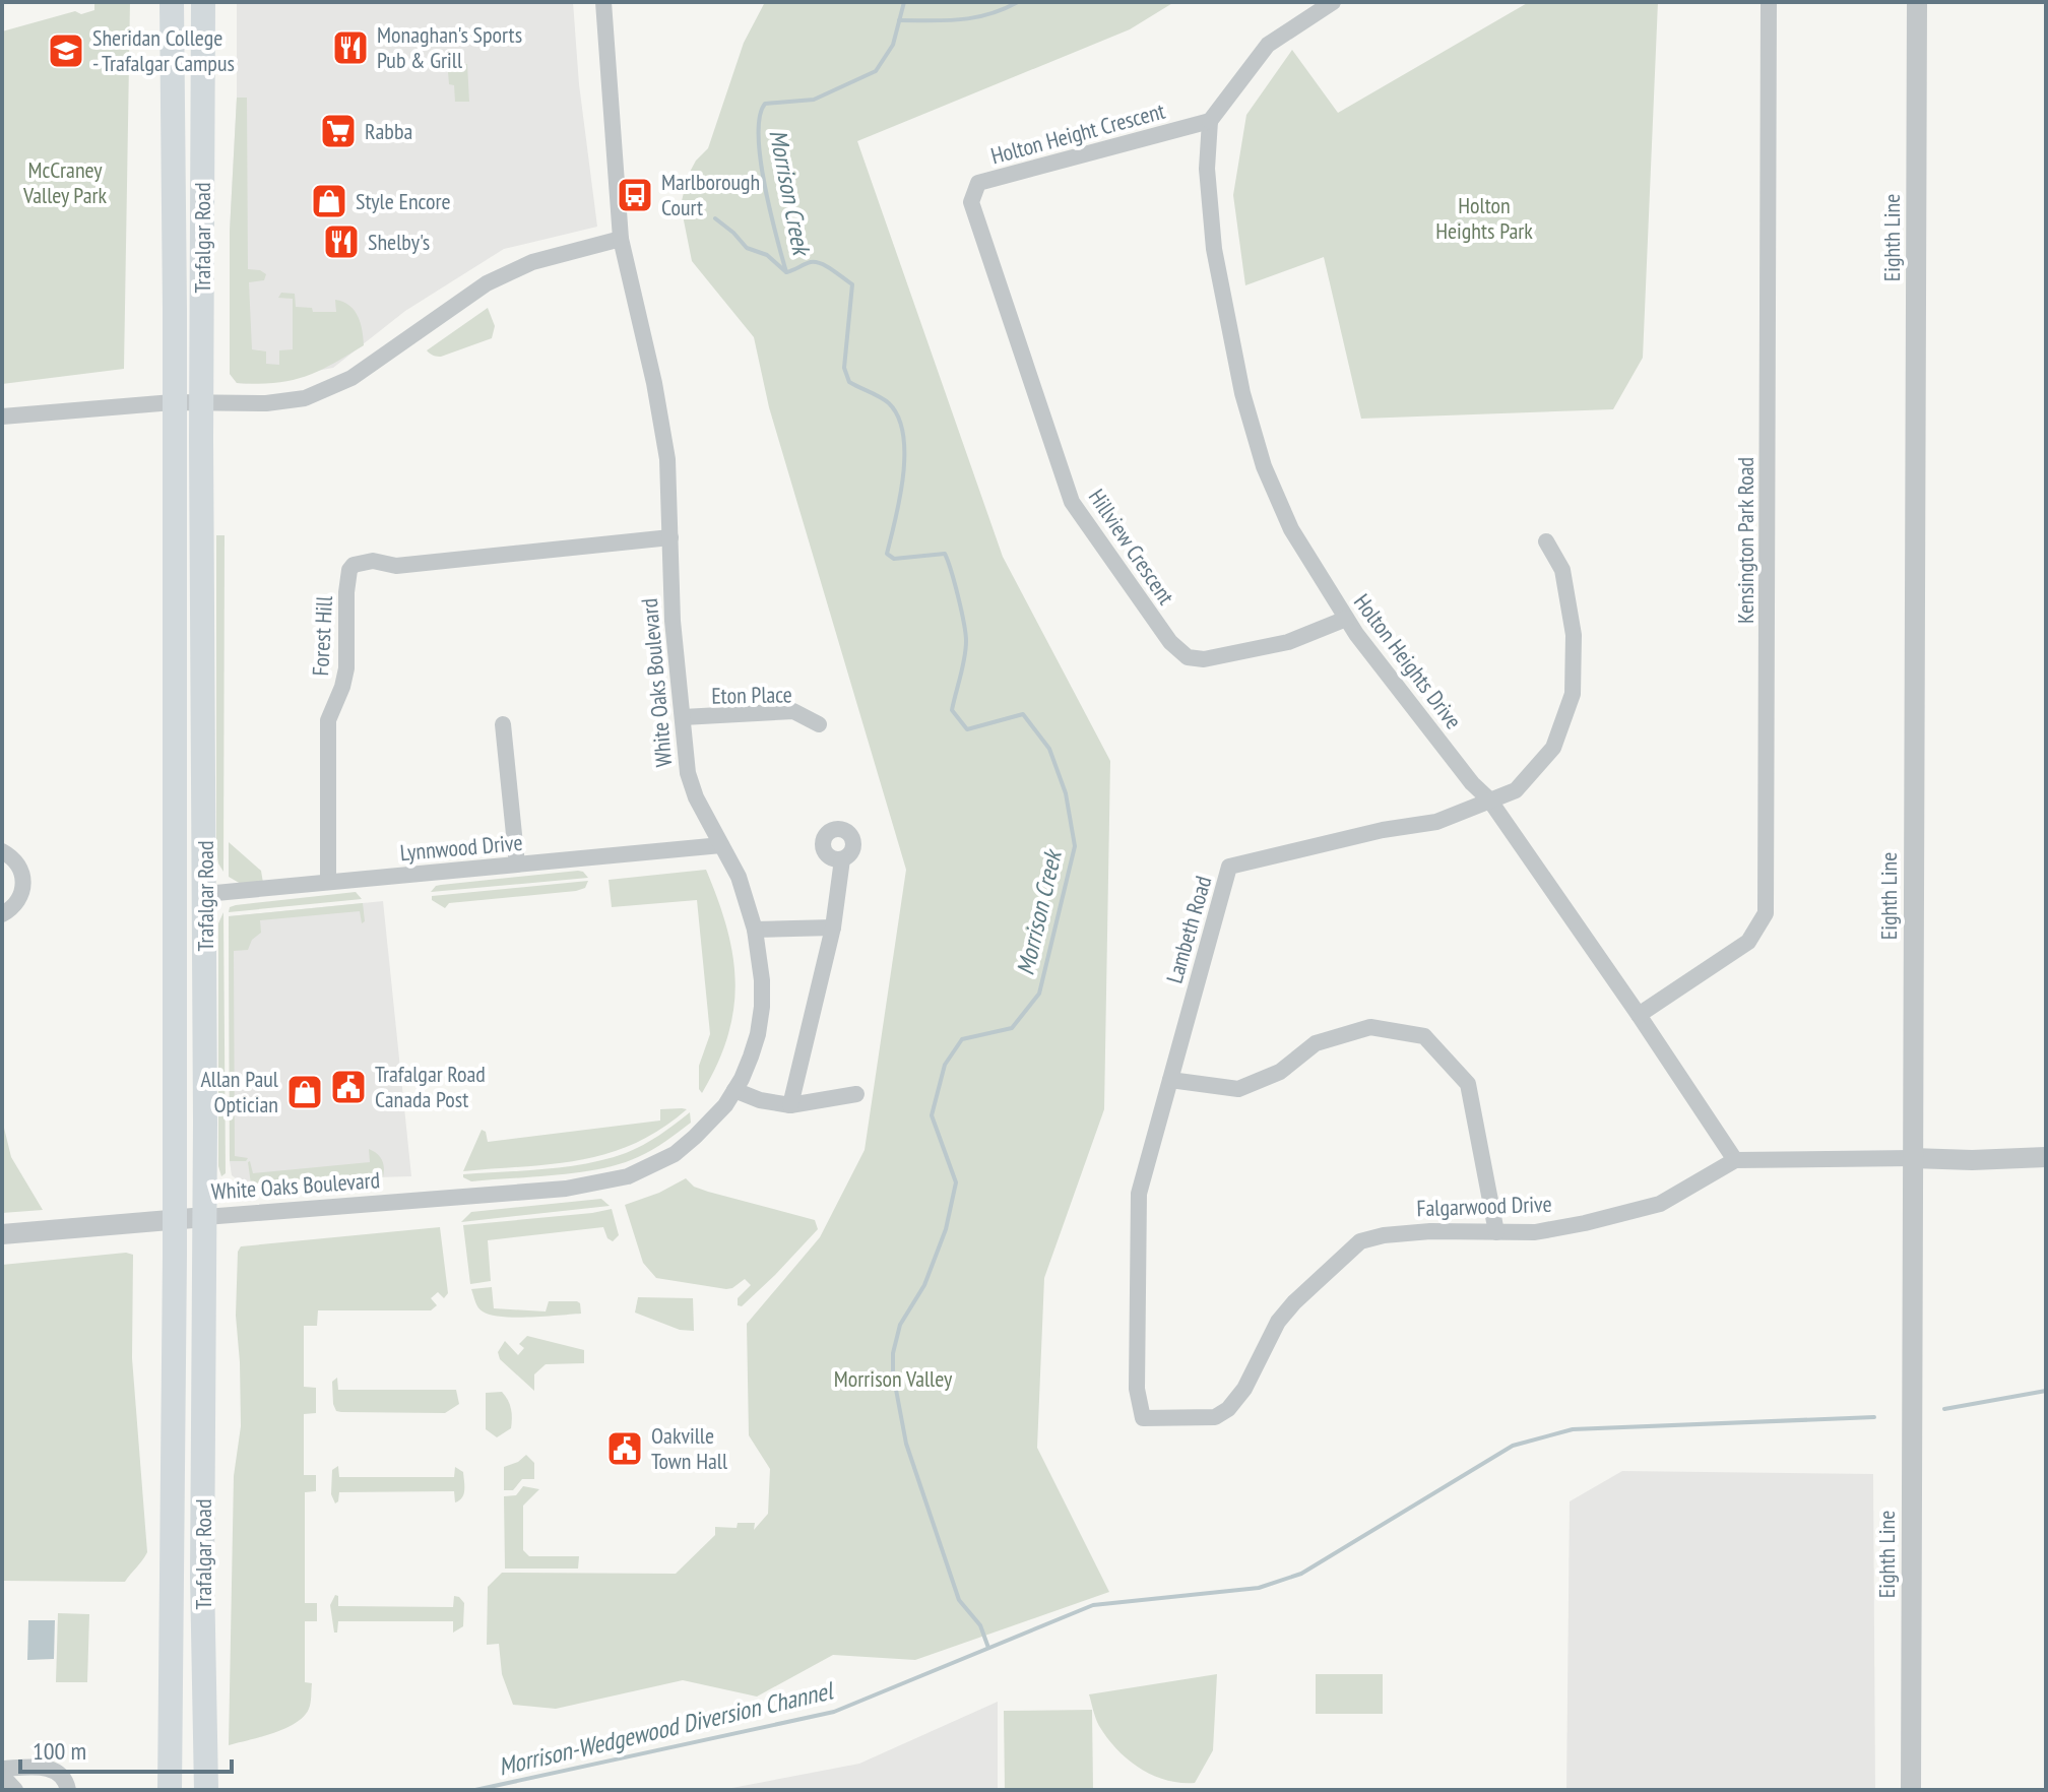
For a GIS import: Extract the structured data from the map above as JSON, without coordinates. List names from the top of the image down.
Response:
{
  "streets": {
    "main road": ["Trafalgar Road"],
    "street": [
      "Holton Height Crescent",
      "Eighth Line",
      "Kensington Park Road",
      "Hillview Crescent",
      "Forest Hill",
      "Holton Heights Drive",
      "White Oaks Boulevard",
      "Eton Place",
      "Lynnwood Drive",
      "Lambeth Road",
      "Falgarwood Drive"
    ]
  },
  "crossings": [
    ["Holton Height Crescent", "Hillview Crescent"],
    ["Holton Height Crescent", "Holton Heights Drive"],
    ["Trafalgar Road", "White Oaks Boulevard"],
    ["Trafalgar Road", "Lynnwood Drive"],
    ["Eighth Line", "Falgarwood Drive"],
    ["Kensington Park Road", "Holton Heights Drive"],
    ["Hillview Crescent", "Holton Heights Drive"],
    ["Forest Hill", "White Oaks Boulevard"],
    ["Forest Hill", "Lynnwood Drive"],
    ["Holton Heights Drive", "Lambeth Road"],
    ["Holton Heights Drive", "Falgarwood Drive"],
    ["White Oaks Boulevard", "Eton Place"],
    ["White Oaks Boulevard", "Lynnwood Drive"],
    ["Lambeth Road", "Falgarwood Drive"]
  ],
  "water": ["Morrison Creek", "Morrison-Wedgewood Diversion Channel"],
  "parks": ["McCraney Valley Park", "Holton Heights Park", "Morrison Valley"],
  "places": {
    "restaurant": ["Monaghan's Sports Pub & Grill", "Shelby's"],
    "school or university": ["Sheridan College - Trafalgar Campus"],
    "supermarket": ["Rabba"],
    "bus stop": ["Marlborough Court"],
    "shop": ["Style Encore", "Allan Paul Optician"],
    "public building": ["Trafalgar Road Canada Post", "Oakville Town Hall"]
  },
  "scale_bar": "100 m"
}
